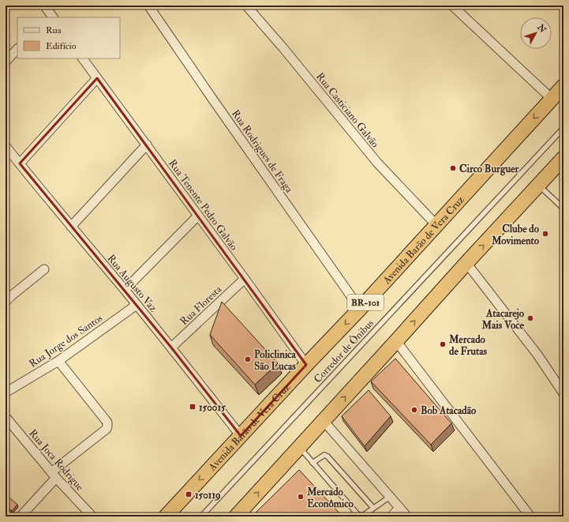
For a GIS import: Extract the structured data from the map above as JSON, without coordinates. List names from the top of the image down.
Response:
{
  "streets": {
    "highway": ["Avenida Barão de Vera Cruz", "BR-101"],
    "street": [
      "Rua Casticiano Galvão",
      "Rua Rodrigues de Fraga",
      "Rua Tenente Pedro Galvão",
      "Rua Augusto Vaz",
      "Rua Floresta",
      "Rua Jorge dos Santos",
      "Rua Joca Rodrigue"
    ],
    "lane": ["Corredor de Ônibus"]
  },
  "crossings": [
    ["Rua Casticiano Galvão", "Avenida Barão de Vera Cruz"],
    ["Rua Rodrigues de Fraga", "Avenida Barão de Vera Cruz"],
    ["Rua Tenente Pedro Galvão", "Avenida Barão de Vera Cruz"],
    ["Rua Tenente Pedro Galvão", "Rua Floresta"],
    ["Avenida Barão de Vera Cruz", "Rua Augusto Vaz"],
    ["Rua Augusto Vaz", "Rua Floresta"],
    ["Rua Augusto Vaz", "Rua Jorge dos Santos"]
  ],
  "places": {
    "other": [
      "Circo Burguer",
      "Clube do Movimento",
      "Atacarejo Mais Voce",
      "Mercado de Frutas",
      "Policlinica São Lucas",
      "Bob Atacadão",
      "Mercado Econômico"
    ],
    "transit": ["150015", "150119"]
  },
  "legend": ["Rua", "Edifício"],
  "north": "top right"
}
